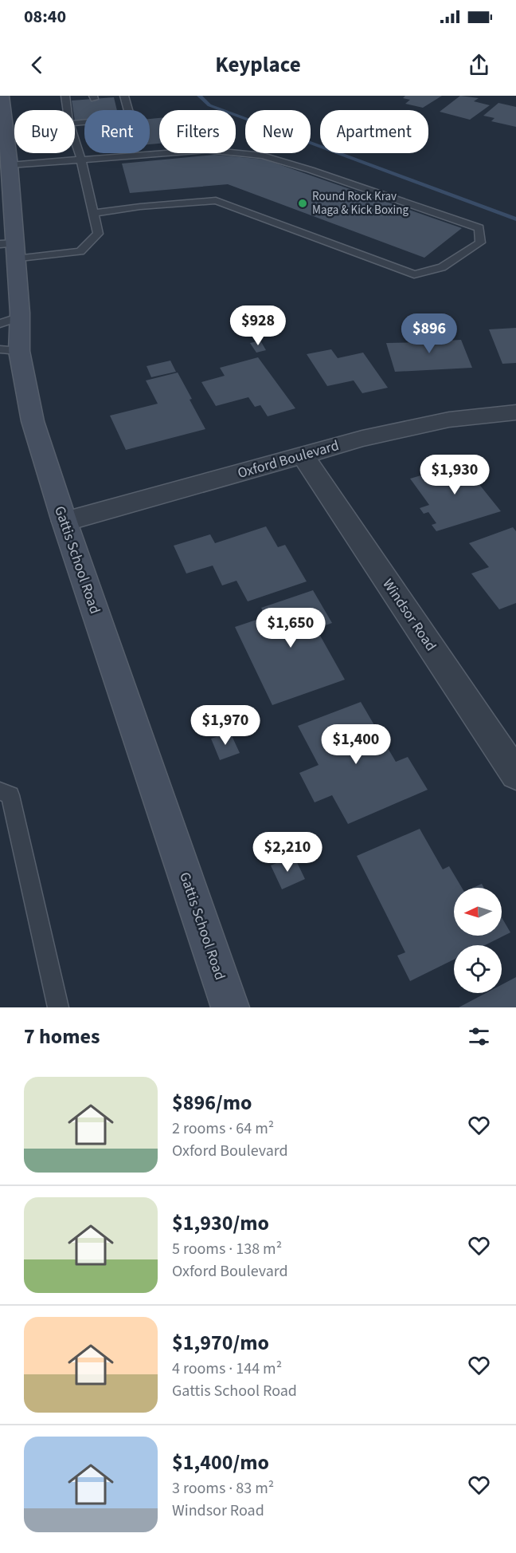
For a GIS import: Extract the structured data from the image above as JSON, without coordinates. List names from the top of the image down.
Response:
{
  "streets": {
    "main road": ["Gattis School Road"],
    "street": ["Oxford Boulevard", "Windsor Road"]
  },
  "crossings": [
    ["Oxford Boulevard", "Gattis School Road"],
    ["Oxford Boulevard", "Windsor Road"]
  ],
  "places": ["Round Rock Krav Maga & Kick Boxing"],
  "north": "left",
  "page": {
    "status": "08:40",
    "header": "Keyplace",
    "chip": [
      "Buy",
      "Rent",
      "Filters",
      "New",
      "Apartment"
    ],
    "price": [
      "$928",
      "$896",
      "$1,930",
      "$1,650",
      "$1,970",
      "$1,400",
      "$2,210"
    ],
    "heading": "7 homes",
    "list": [
      {
        "name": "$896/mo",
        "note": "2 rooms · 64 m² · Oxford Boulevard"
      },
      {
        "name": "$1,930/mo",
        "note": "5 rooms · 138 m² · Oxford Boulevard"
      },
      {
        "name": "$1,970/mo",
        "note": "4 rooms · 144 m² · Gattis School Road"
      },
      {
        "name": "$1,400/mo",
        "note": "3 rooms · 83 m² · Windsor Road"
      }
    ]
  }
}
